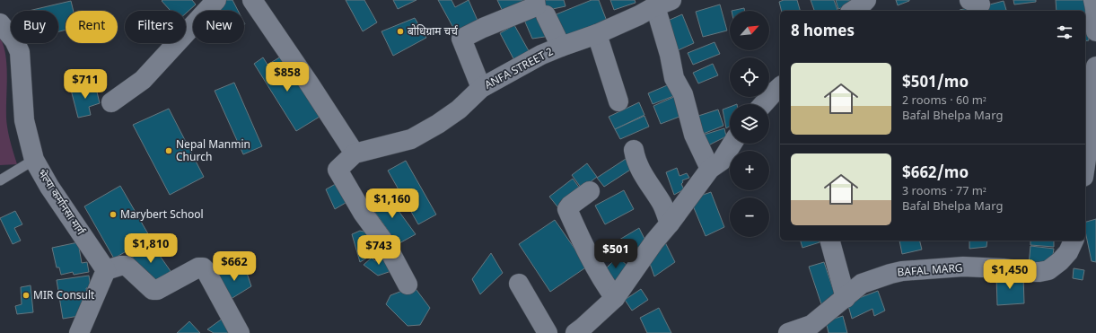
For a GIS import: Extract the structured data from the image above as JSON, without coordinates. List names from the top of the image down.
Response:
{
  "streets": {
    "street": ["ANFA STREET 2", "भेल्पा कर्मानसा मार्ग", "BAFAL MARG"]
  },
  "places": [
    "बोधिग्राम चर्च",
    "Nepal Manmin Church",
    "Marybert School",
    "MIR Consult"
  ],
  "north": "top right",
  "page": {
    "map_buttons": ["+", "−"],
    "chip": [
      "Buy",
      "Rent",
      "Filters",
      "New"
    ],
    "heading": "8 homes",
    "list": [
      {
        "name": "$501/mo",
        "note": "2 rooms · 60 m² · Bafal Bhelpa Marg"
      },
      {
        "name": "$662/mo",
        "note": "3 rooms · 77 m² · Bafal Bhelpa Marg"
      }
    ],
    "price": [
      "$858",
      "$711",
      "$1,160",
      "$1,810",
      "$743",
      "$501",
      "$662",
      "$1,450"
    ]
  }
}
